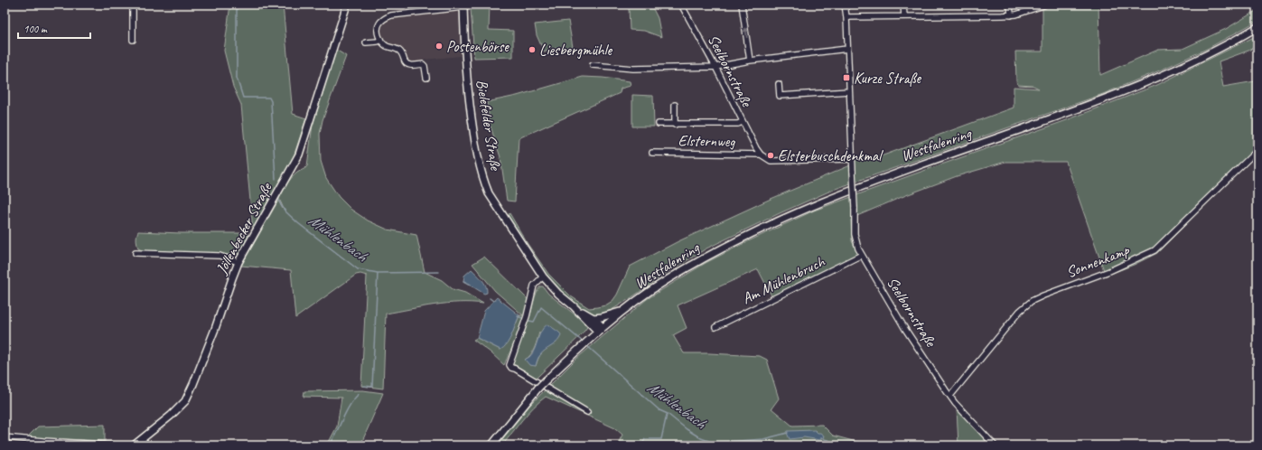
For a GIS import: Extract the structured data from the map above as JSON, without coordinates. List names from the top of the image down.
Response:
{
  "streets": {
    "main road": ["Bielefelder Straße", "Westfalenring", "Jöllenbecker Straße"],
    "street": [
      "Seelbornstraße",
      "Elsternweg",
      "Sonnenkamp",
      "Am Mühlenbruch"
    ]
  },
  "crossings": [
    ["Seelbornstraße", "Elsternweg"],
    ["Seelbornstraße", "Sonnenkamp"],
    ["Seelbornstraße", "Am Mühlenbruch"],
    ["Bielefelder Straße", "Westfalenring"]
  ],
  "water": ["Mühlenbach"],
  "places": {
    "other": ["Postenbörse", "Liesbergmühle", "Elsterbuschdenkmal"],
    "transit": ["Kurze Straße"]
  },
  "scale_bar": "100 m"
}
